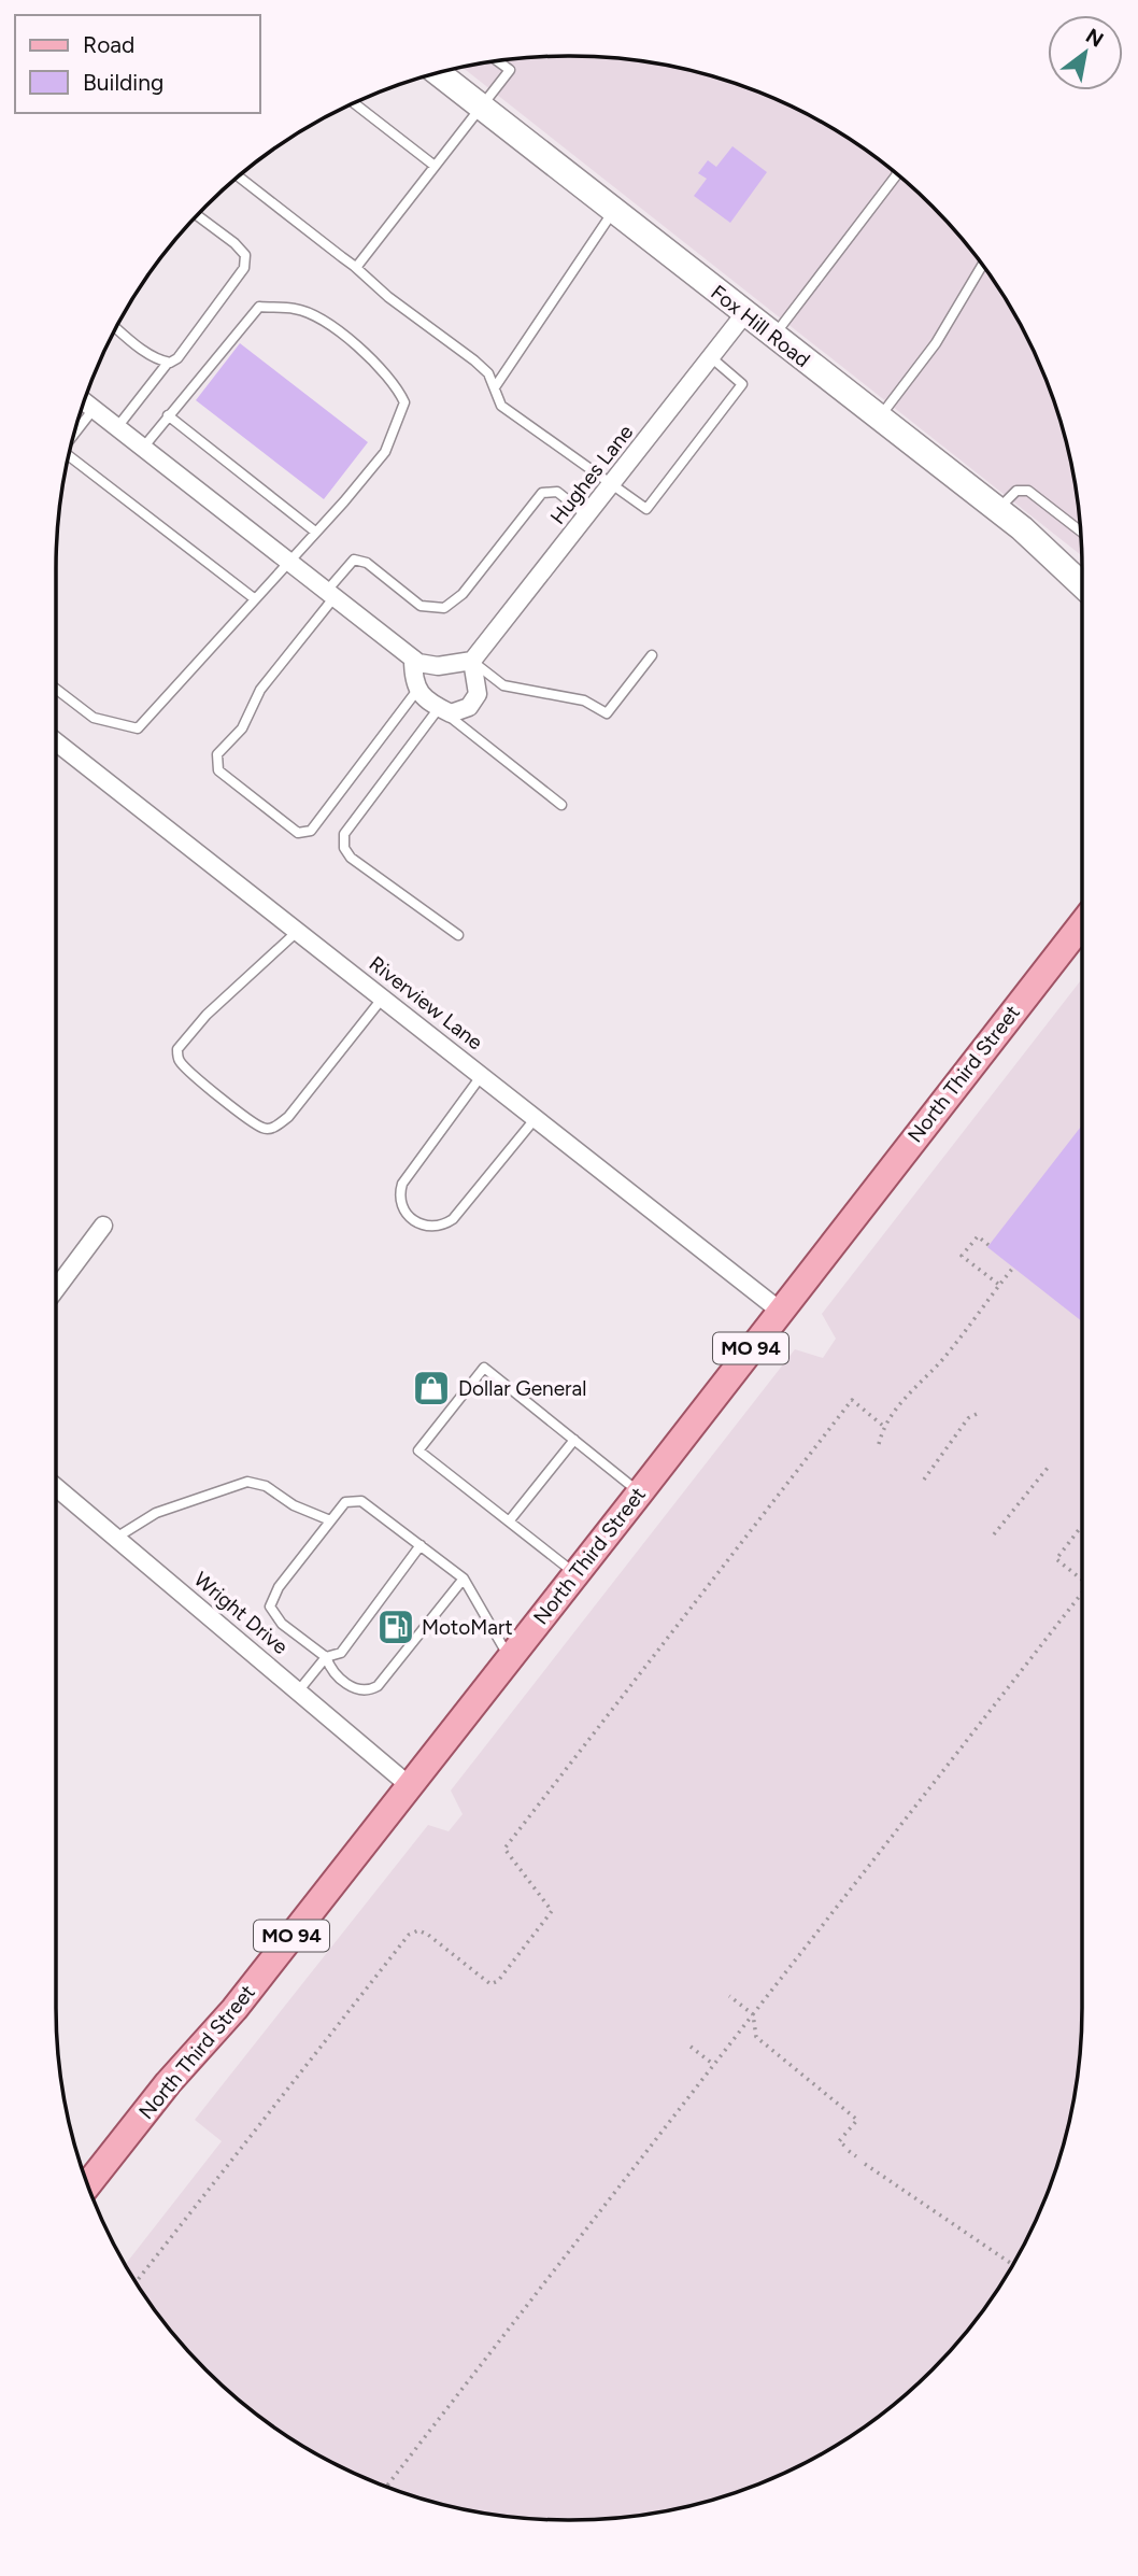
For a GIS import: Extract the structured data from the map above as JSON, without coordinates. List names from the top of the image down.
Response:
{
  "streets": {
    "main road": ["North Third Street", "MO 94"],
    "street": [
      "Fox Hill Road",
      "Hughes Lane",
      "Riverview Lane",
      "Wright Drive"
    ]
  },
  "crossings": [
    ["Fox Hill Road", "Hughes Lane"],
    ["Riverview Lane", "North Third Street"],
    ["North Third Street", "Wright Drive"]
  ],
  "places": {
    "shop": ["Dollar General"],
    "fuel station": ["MotoMart"]
  },
  "legend": ["Road", "Building"],
  "north": "top right"
}
